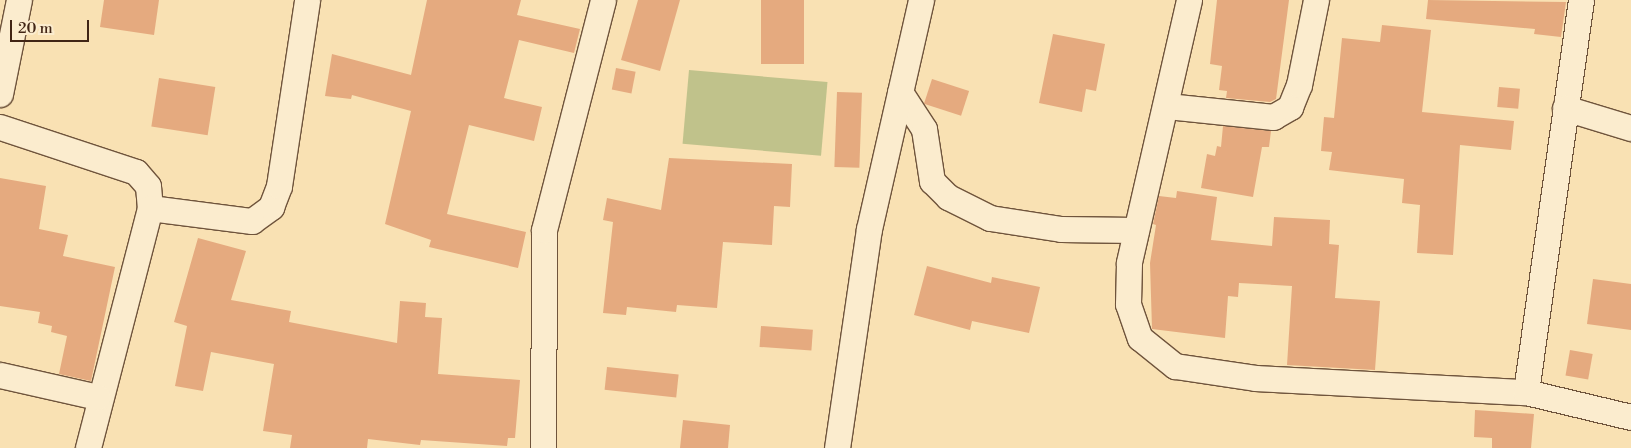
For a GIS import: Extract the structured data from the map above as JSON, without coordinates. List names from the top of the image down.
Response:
{
  "scale_bar": "20 m"
}
